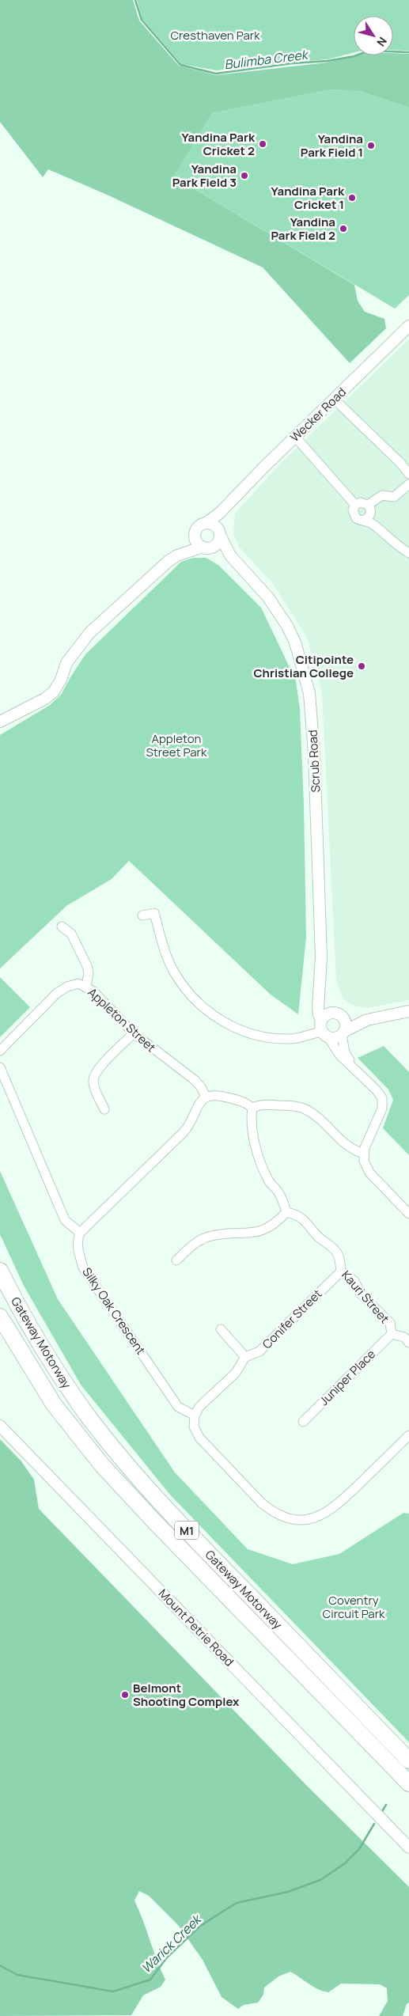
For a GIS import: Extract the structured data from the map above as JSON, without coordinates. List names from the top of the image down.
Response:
{
  "streets": {
    "highway": ["Gateway Motorway", "M1"],
    "street": [
      "Wecker Road",
      "Scrub Road",
      "Appleton Street",
      "Kauri Street",
      "Silky Oak Crescent",
      "Conifer Street",
      "Juniper Place",
      "Mount Petrie Road"
    ]
  },
  "crossings": [
    ["Wecker Road", "Scrub Road"],
    ["Kauri Street", "Conifer Street"],
    ["Kauri Street", "Juniper Place"]
  ],
  "water": ["Bulimba Creek", "Warick Creek"],
  "parks": ["Cresthaven Park", "Appleton Street Park", "Coventry Circuit Park"],
  "places": [
    "Yandina Park Cricket 2",
    "Yandina Park Field 1",
    "Yandina Park Field 3",
    "Yandina Park Cricket 1",
    "Yandina Park Field 2",
    "Citipointe Christian College",
    "Belmont Shooting Complex"
  ],
  "north": "bottom right"
}
